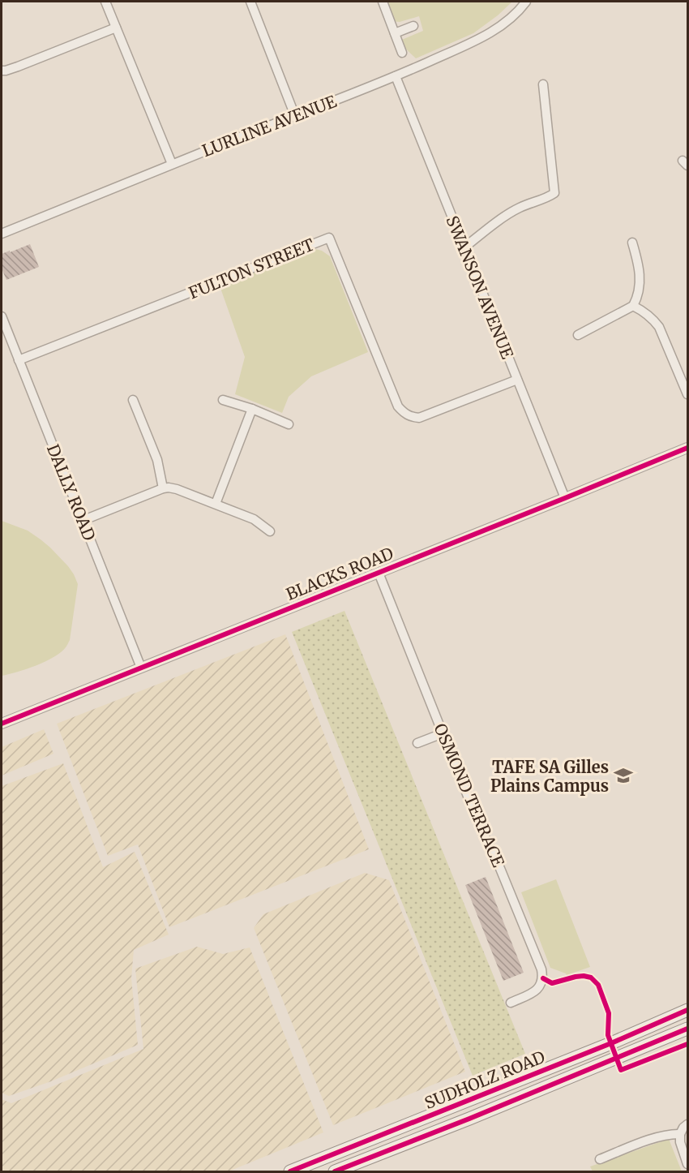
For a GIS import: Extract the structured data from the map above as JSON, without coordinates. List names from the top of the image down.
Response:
{
  "streets": {
    "main road": ["SUDHOLZ ROAD"],
    "street": [
      "LURLINE AVENUE",
      "FULTON STREET",
      "SWANSON AVENUE",
      "DALLY ROAD",
      "BLACKS ROAD",
      "OSMOND TERRACE"
    ]
  },
  "crossings": [
    ["LURLINE AVENUE", "SWANSON AVENUE"],
    ["FULTON STREET", "SWANSON AVENUE"],
    ["FULTON STREET", "DALLY ROAD"],
    ["SWANSON AVENUE", "BLACKS ROAD"],
    ["DALLY ROAD", "BLACKS ROAD"],
    ["BLACKS ROAD", "OSMOND TERRACE"]
  ],
  "places": {
    "school or university": ["TAFE SA Gilles Plains Campus"]
  }
}
